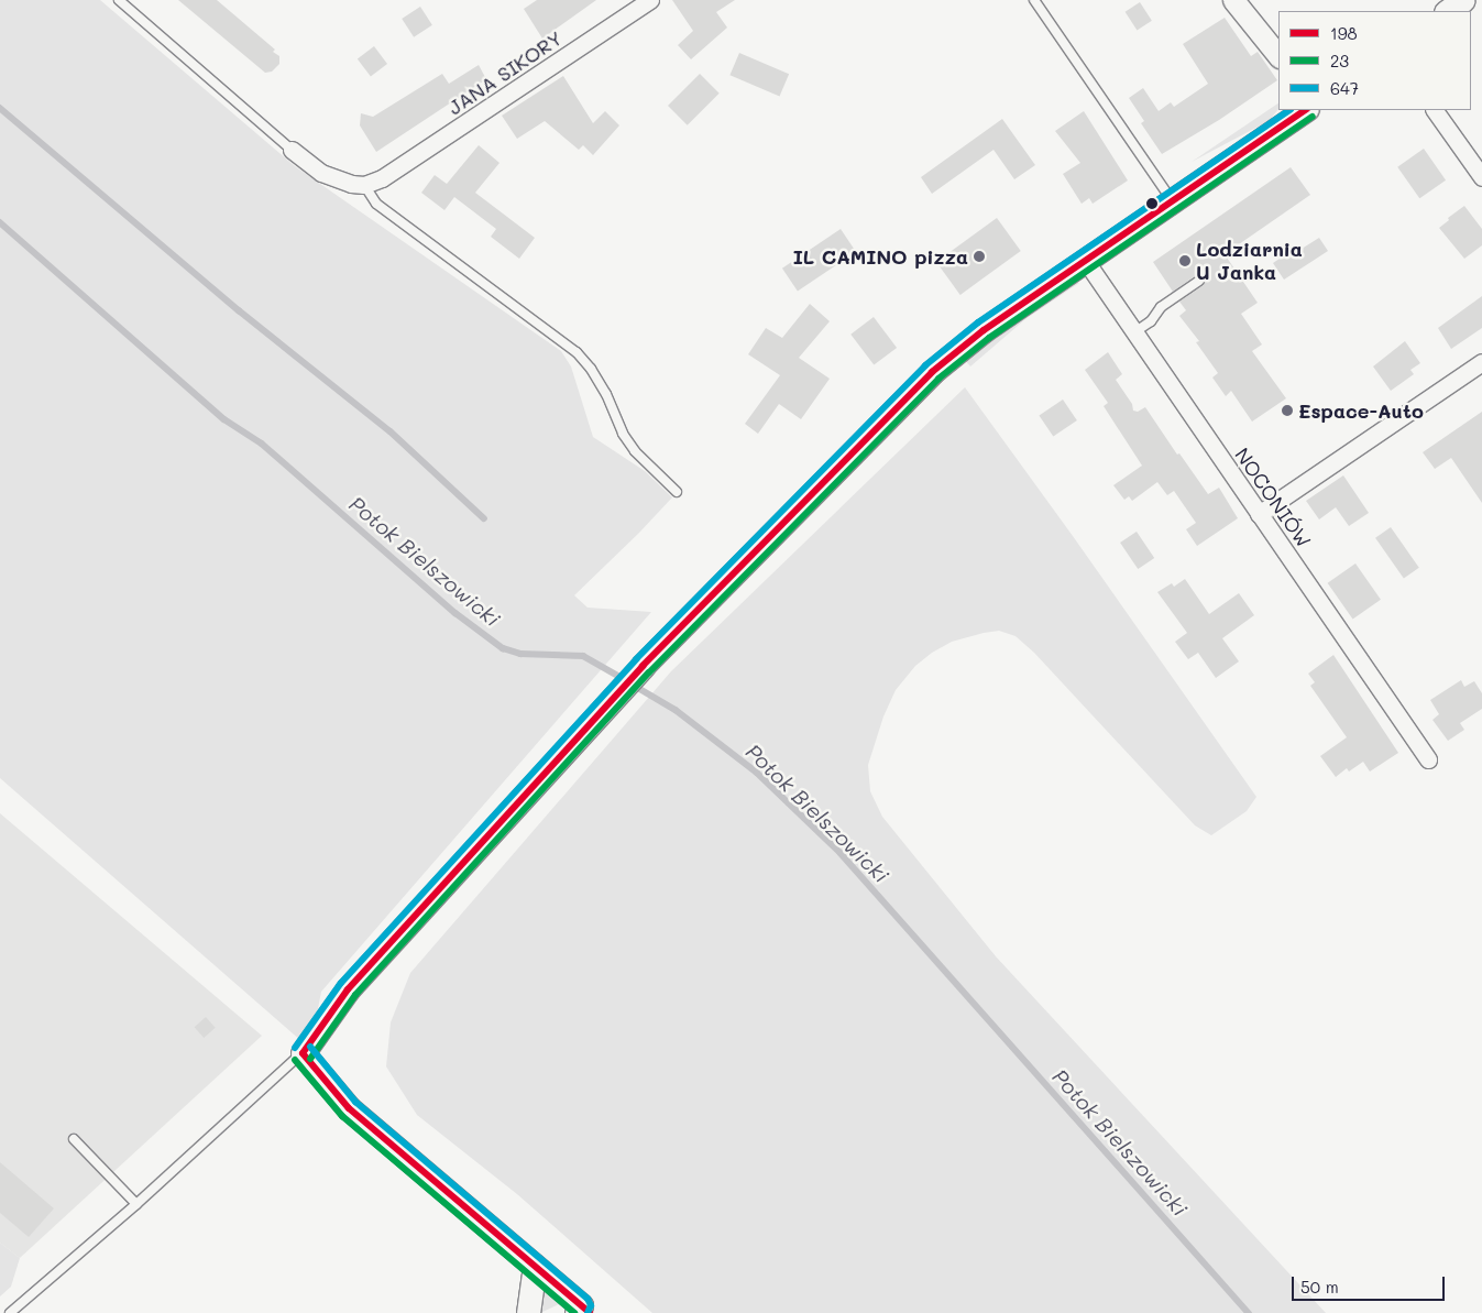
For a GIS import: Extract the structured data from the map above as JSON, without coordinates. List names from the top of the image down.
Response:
{
  "streets": {
    "street": ["JANA SIKORY", "NOCONIÓW"]
  },
  "water": ["Potok Bielszowicki"],
  "places": ["IL CAMINO pizza", "Lodziarnia U Janka", "Espace-Auto"],
  "lines": ["transit line 198", "transit line 647", "transit line 23"],
  "legend": ["198", "23", "647"],
  "scale_bar": "50 m"
}
